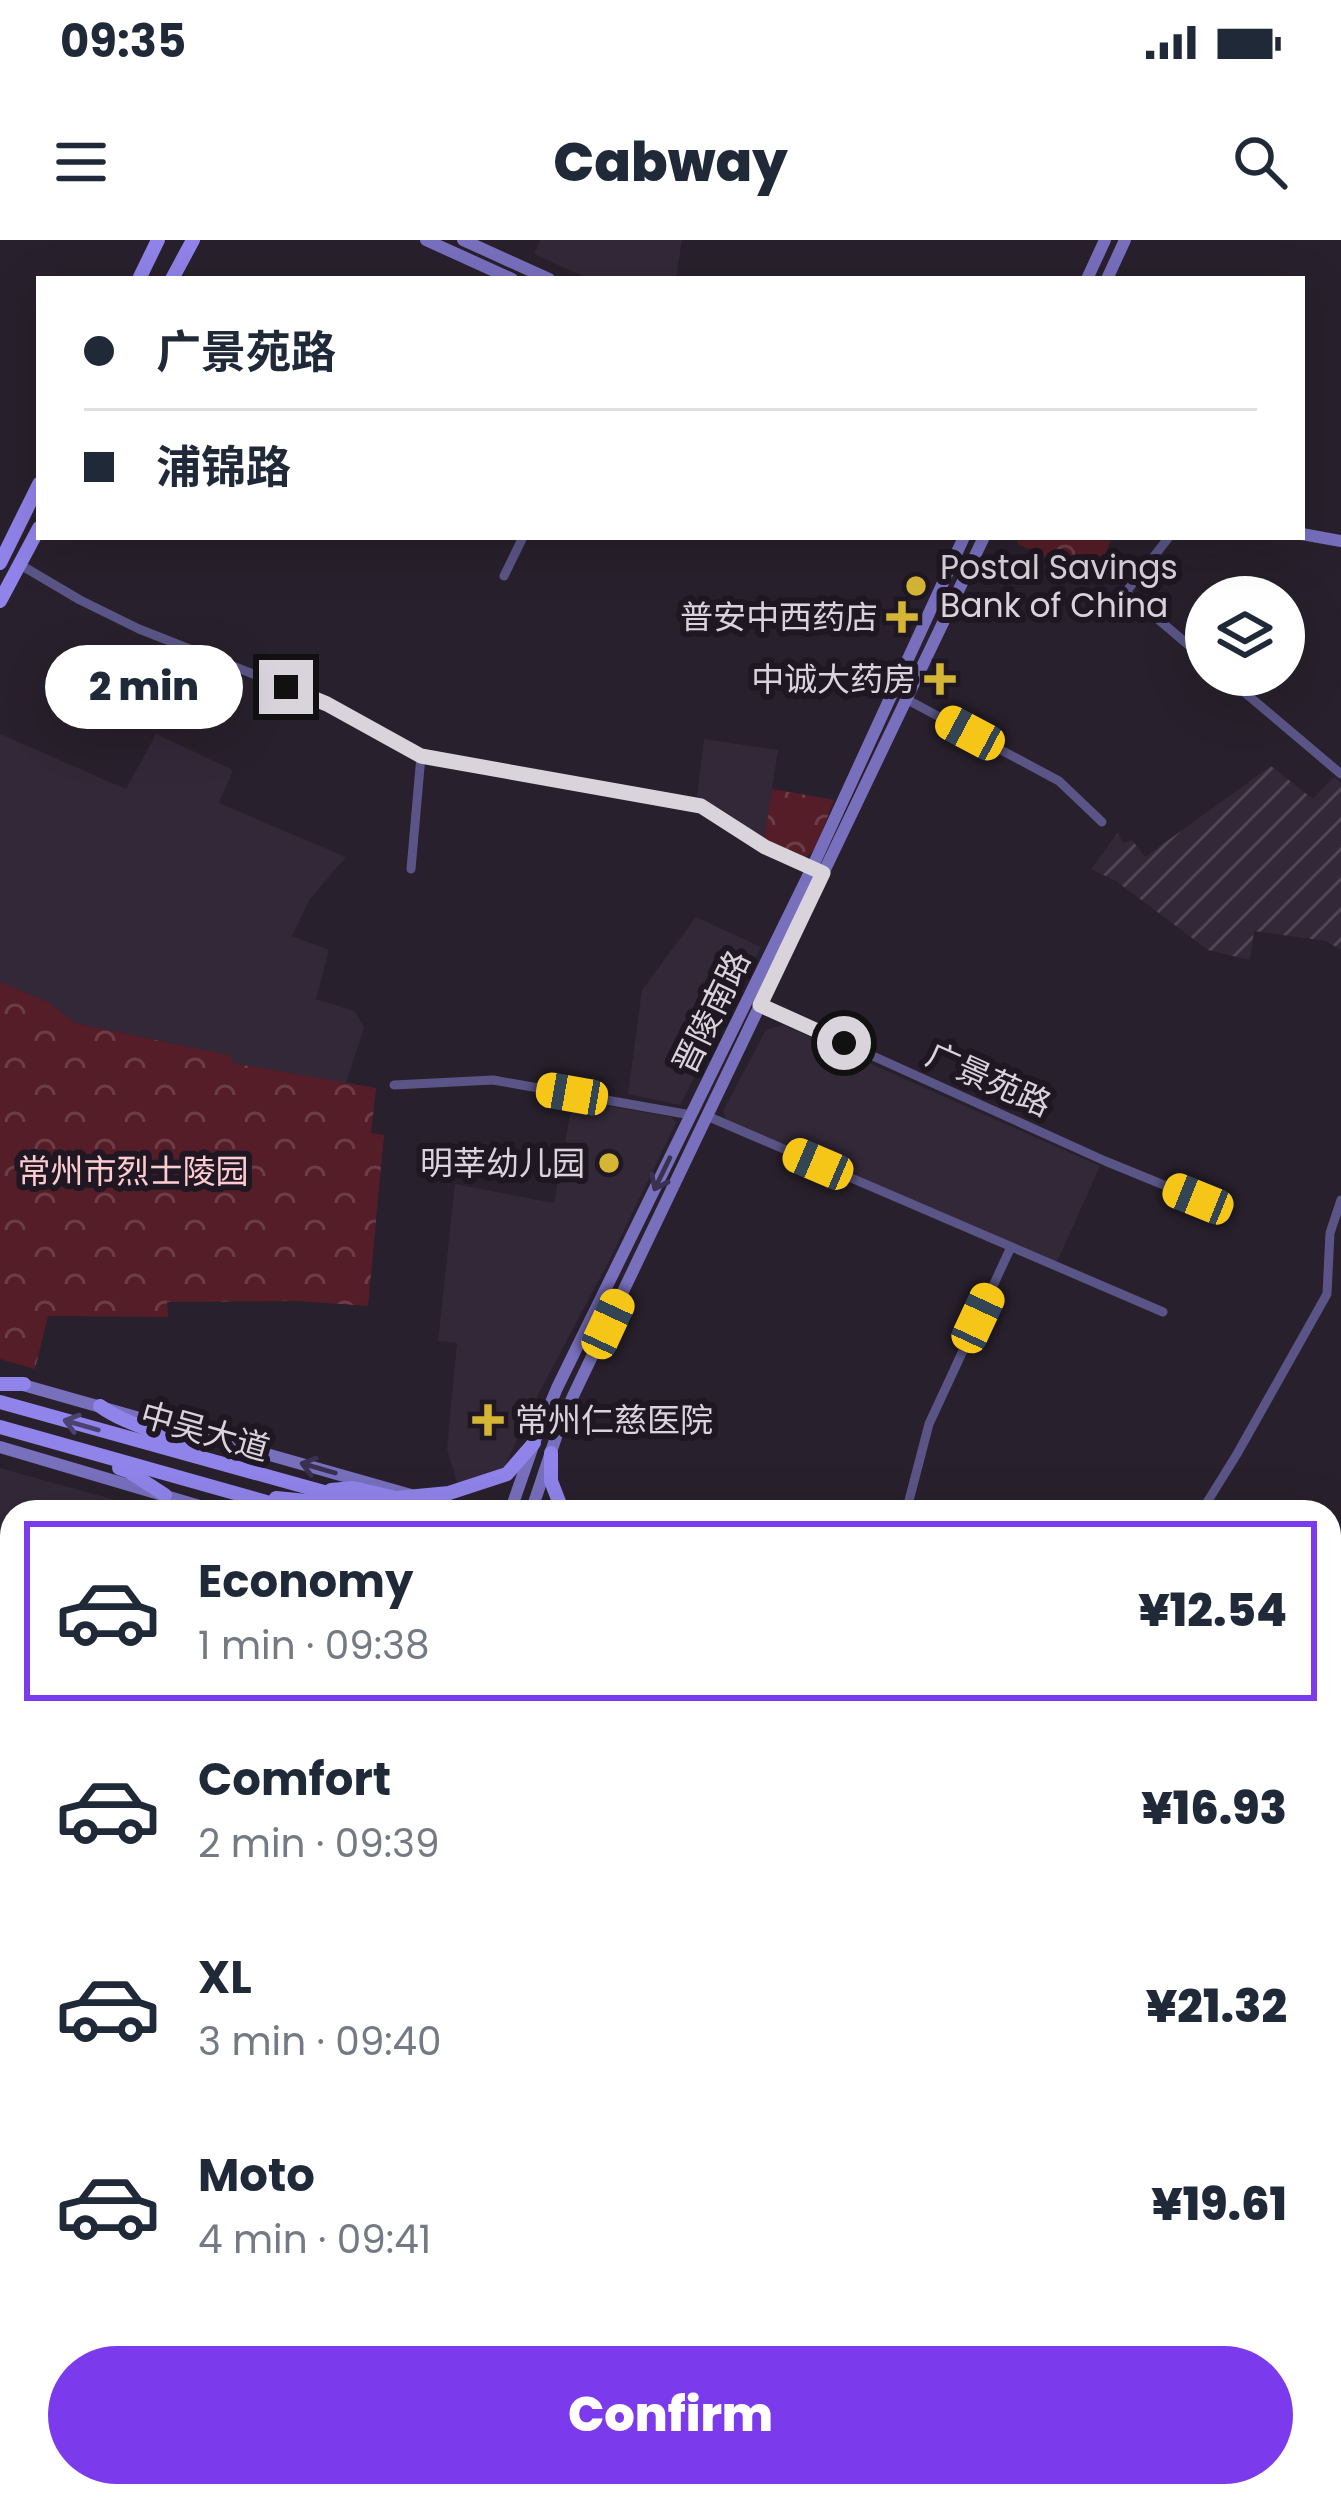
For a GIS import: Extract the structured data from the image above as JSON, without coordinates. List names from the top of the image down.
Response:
{
  "streets": {
    "main road": ["晋陵南路", "中吴大道"],
    "street": ["广景苑路"]
  },
  "crossings": [
    ["晋陵南路", "广景苑路"]
  ],
  "parks": ["常州市烈士陵园"],
  "places": {
    "other": ["Postal Savings Bank of China", "明莘幼儿园"],
    "health": ["普安中西药店", "中诚大药房", "常州仁慈医院"]
  },
  "page": {
    "status": "09:35",
    "header": "Cabway",
    "banner": ["广景苑路", "浦锦路"],
    "bubble": "2 min",
    "list": [
      {
        "name": "Economy",
        "note": "1 min · 09:38",
        "value": "¥12.54"
      },
      {
        "name": "Comfort",
        "note": "2 min · 09:39",
        "value": "¥16.93"
      },
      {
        "name": "XL",
        "note": "3 min · 09:40",
        "value": "¥21.32"
      },
      {
        "name": "Moto",
        "note": "4 min · 09:41",
        "value": "¥19.61"
      }
    ],
    "buttons": "Confirm"
  }
}
